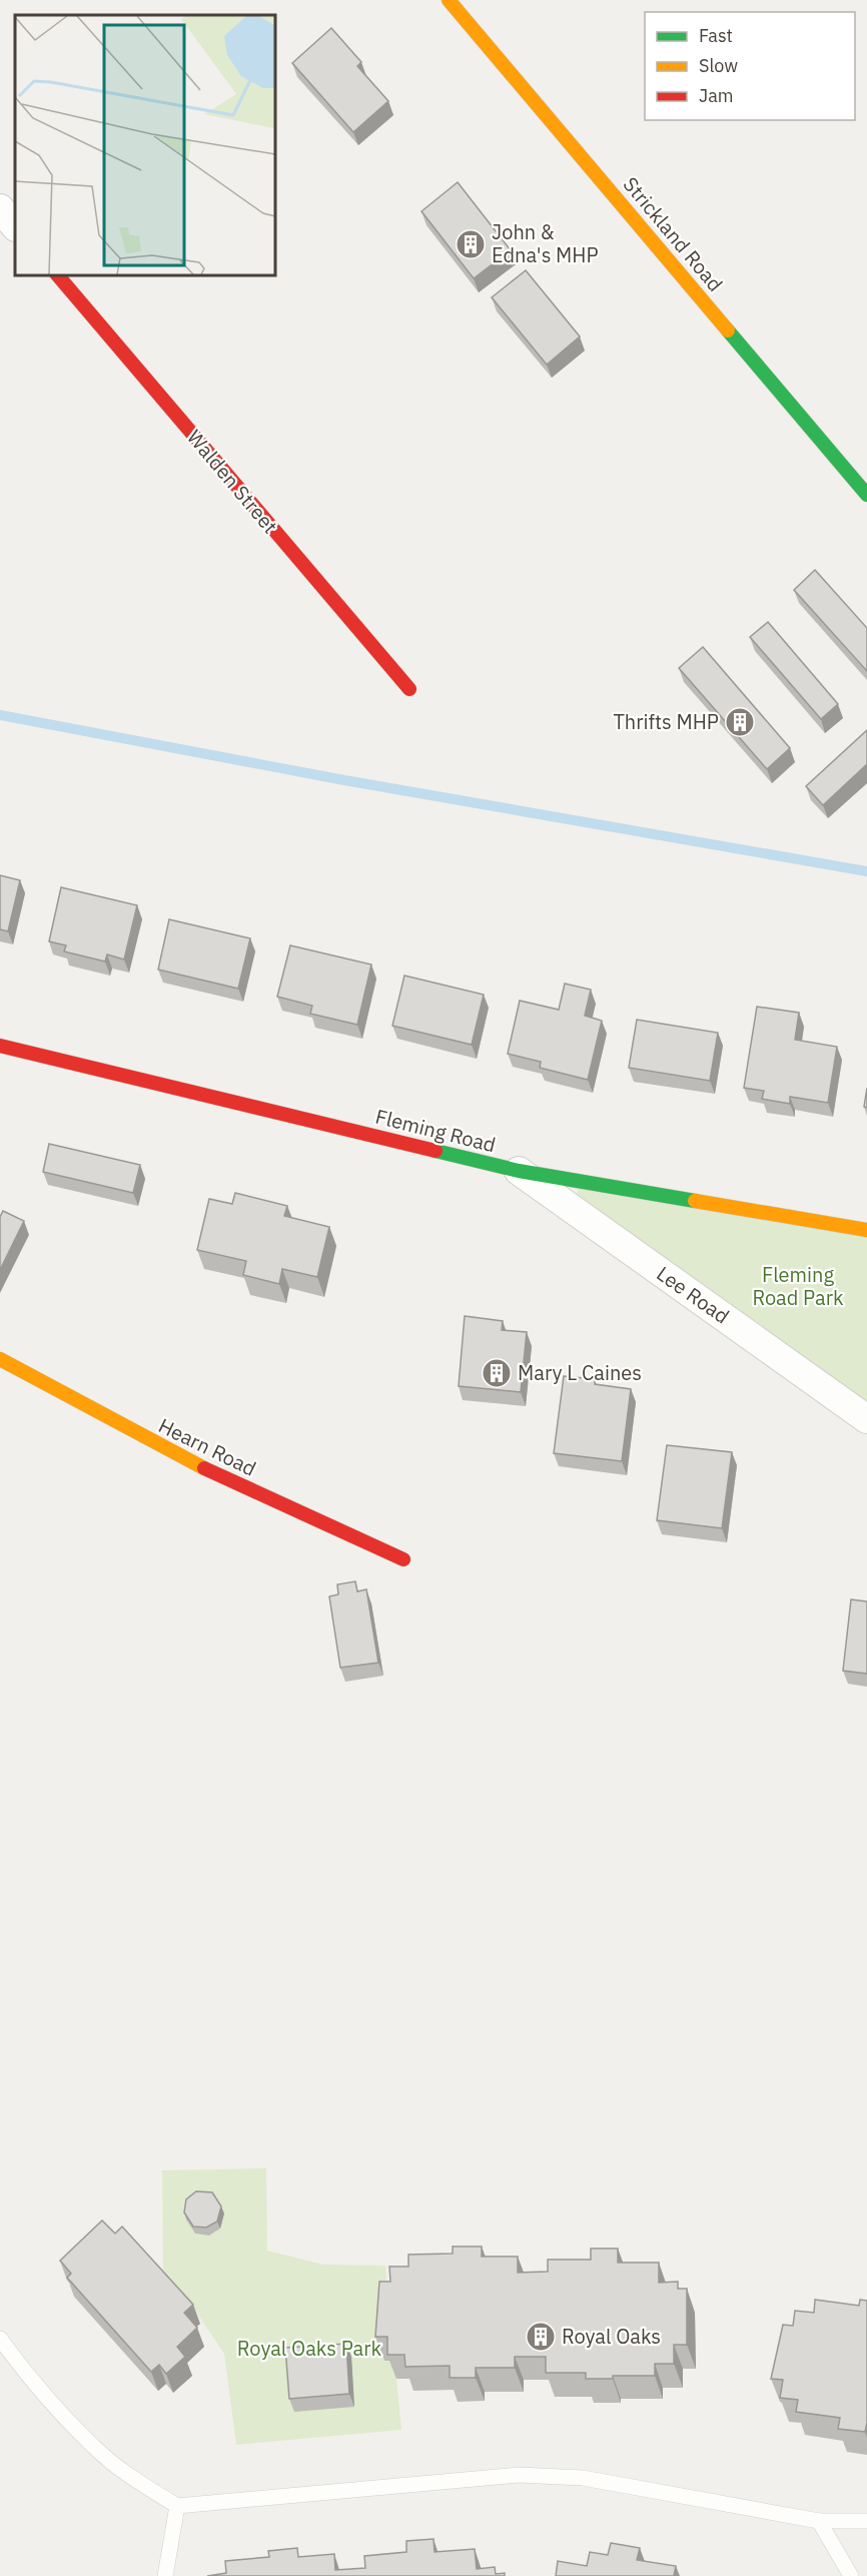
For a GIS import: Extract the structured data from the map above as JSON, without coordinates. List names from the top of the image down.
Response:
{
  "streets": {
    "street": [
      "Strickland Road",
      "Walden Street",
      "Fleming Road",
      "Lee Road",
      "Hearn Road"
    ]
  },
  "crossings": [
    ["Fleming Road", "Lee Road"]
  ],
  "parks": ["Fleming Road Park", "Royal Oaks Park"],
  "places": {
    "building": [
      "John & Edna's MHP",
      "Thrifts MHP",
      "Mary L Caines",
      "Royal Oaks"
    ]
  },
  "legend": ["Fast", "Slow", "Jam"]
}
